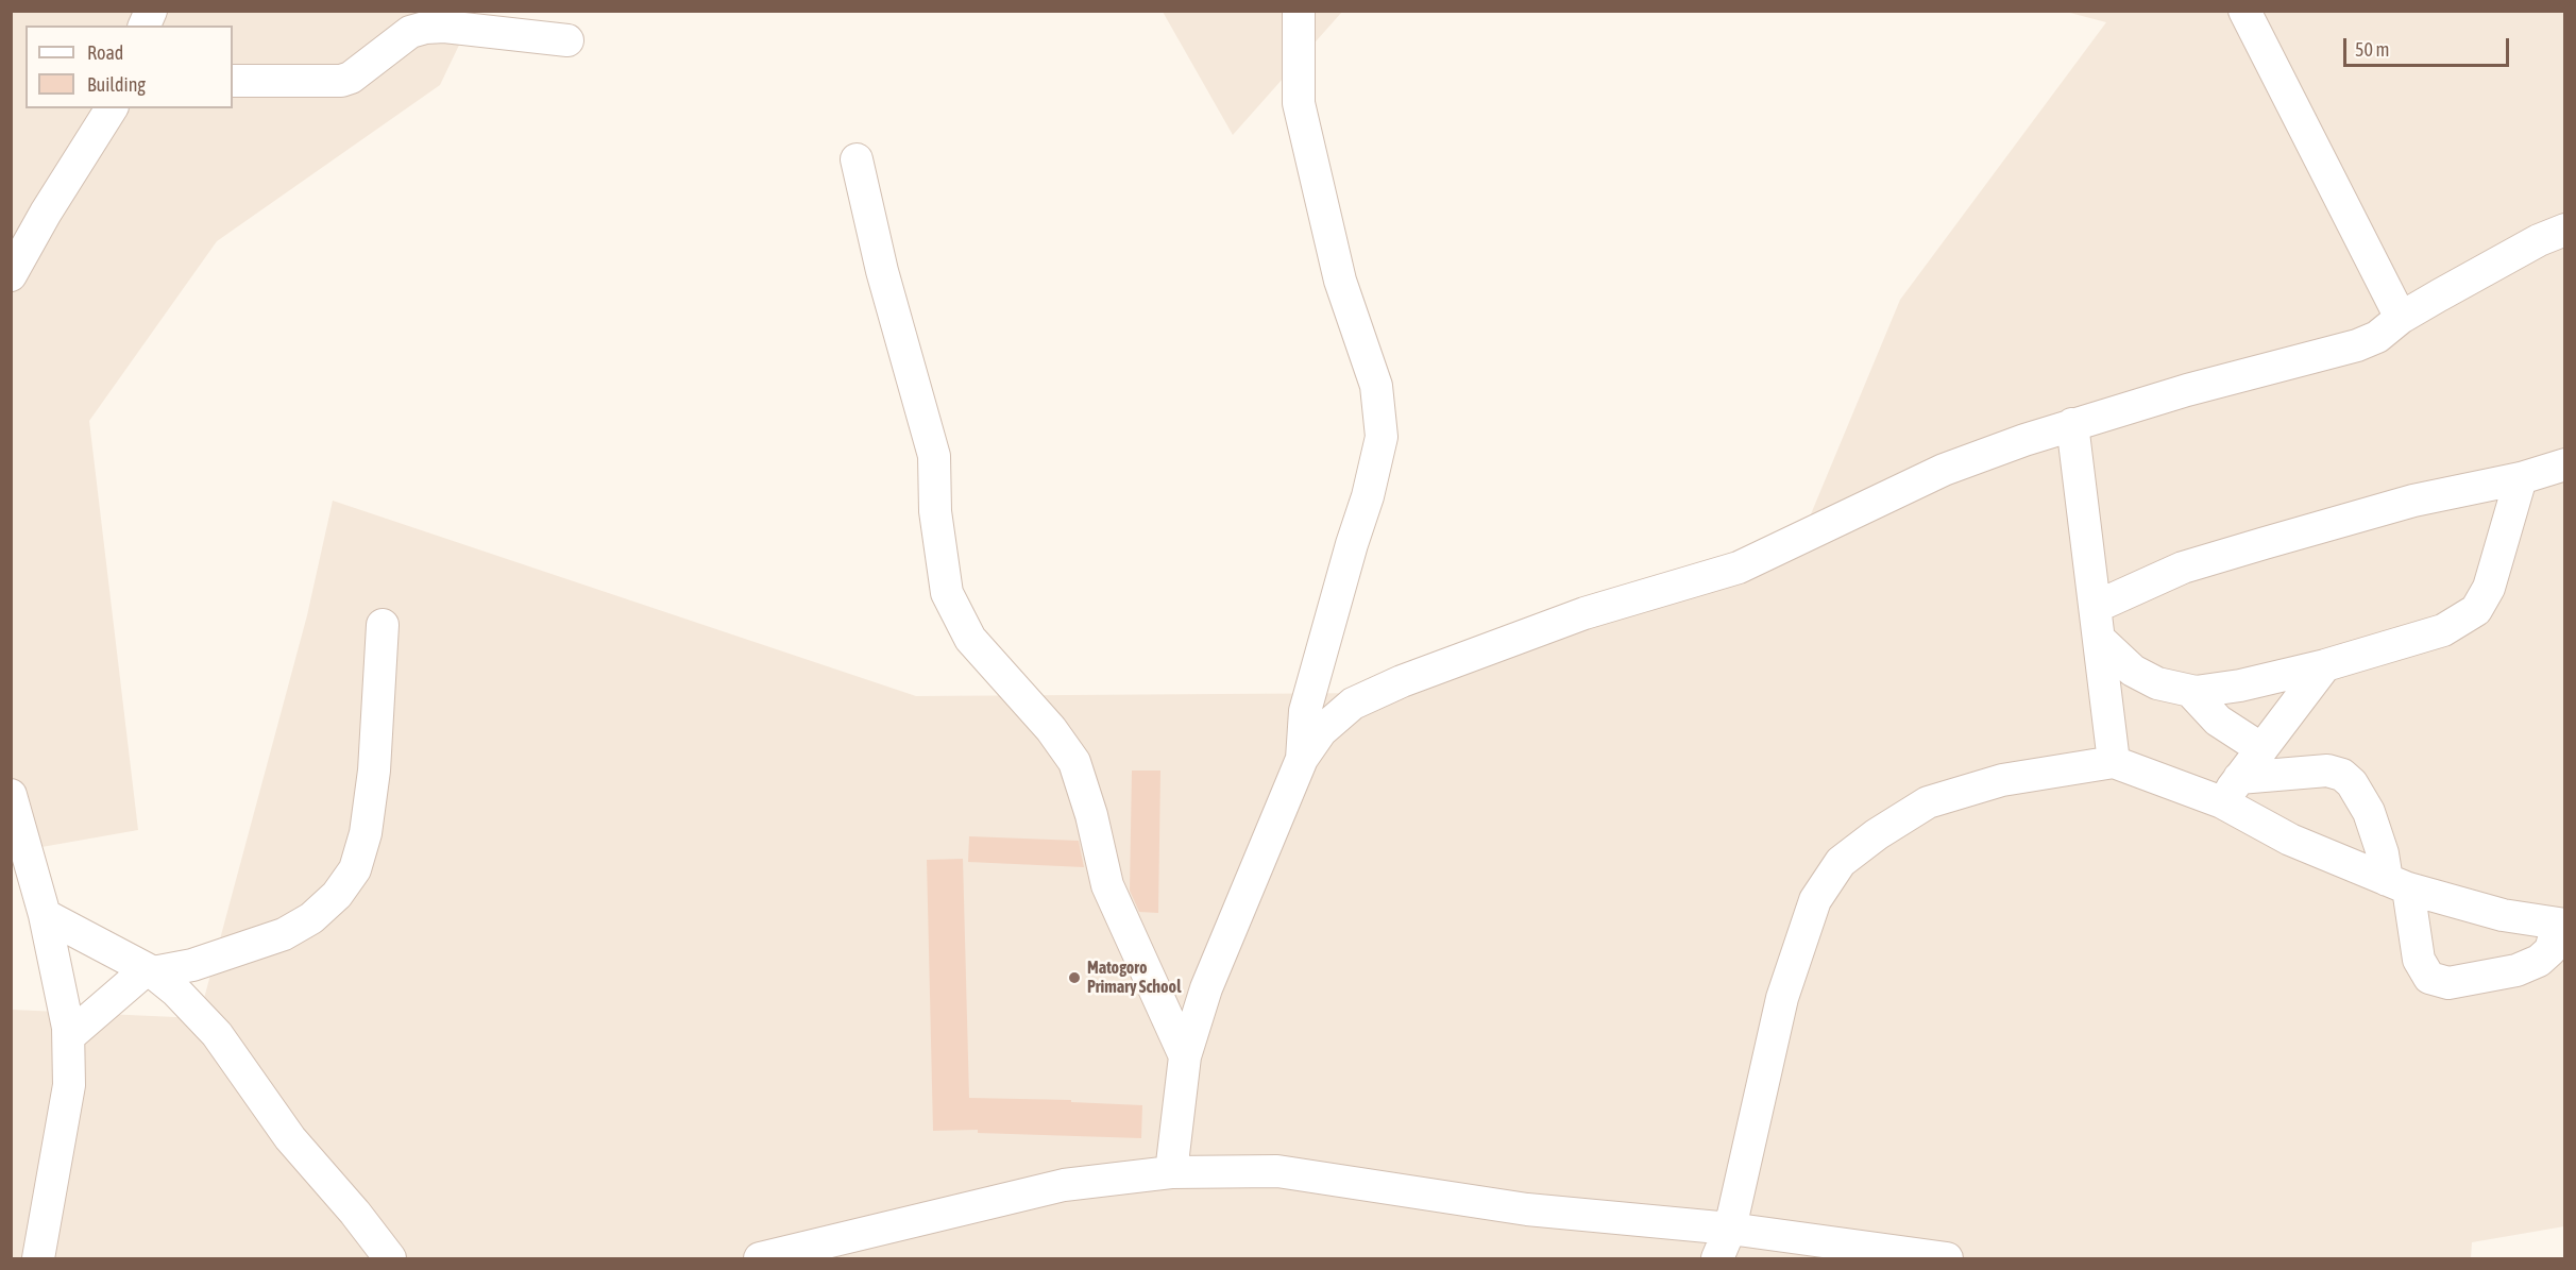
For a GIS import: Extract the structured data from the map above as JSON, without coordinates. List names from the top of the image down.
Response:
{
  "places": ["Matogoro Primary School"],
  "legend": ["Road", "Building"],
  "scale_bar": "50 m"
}
